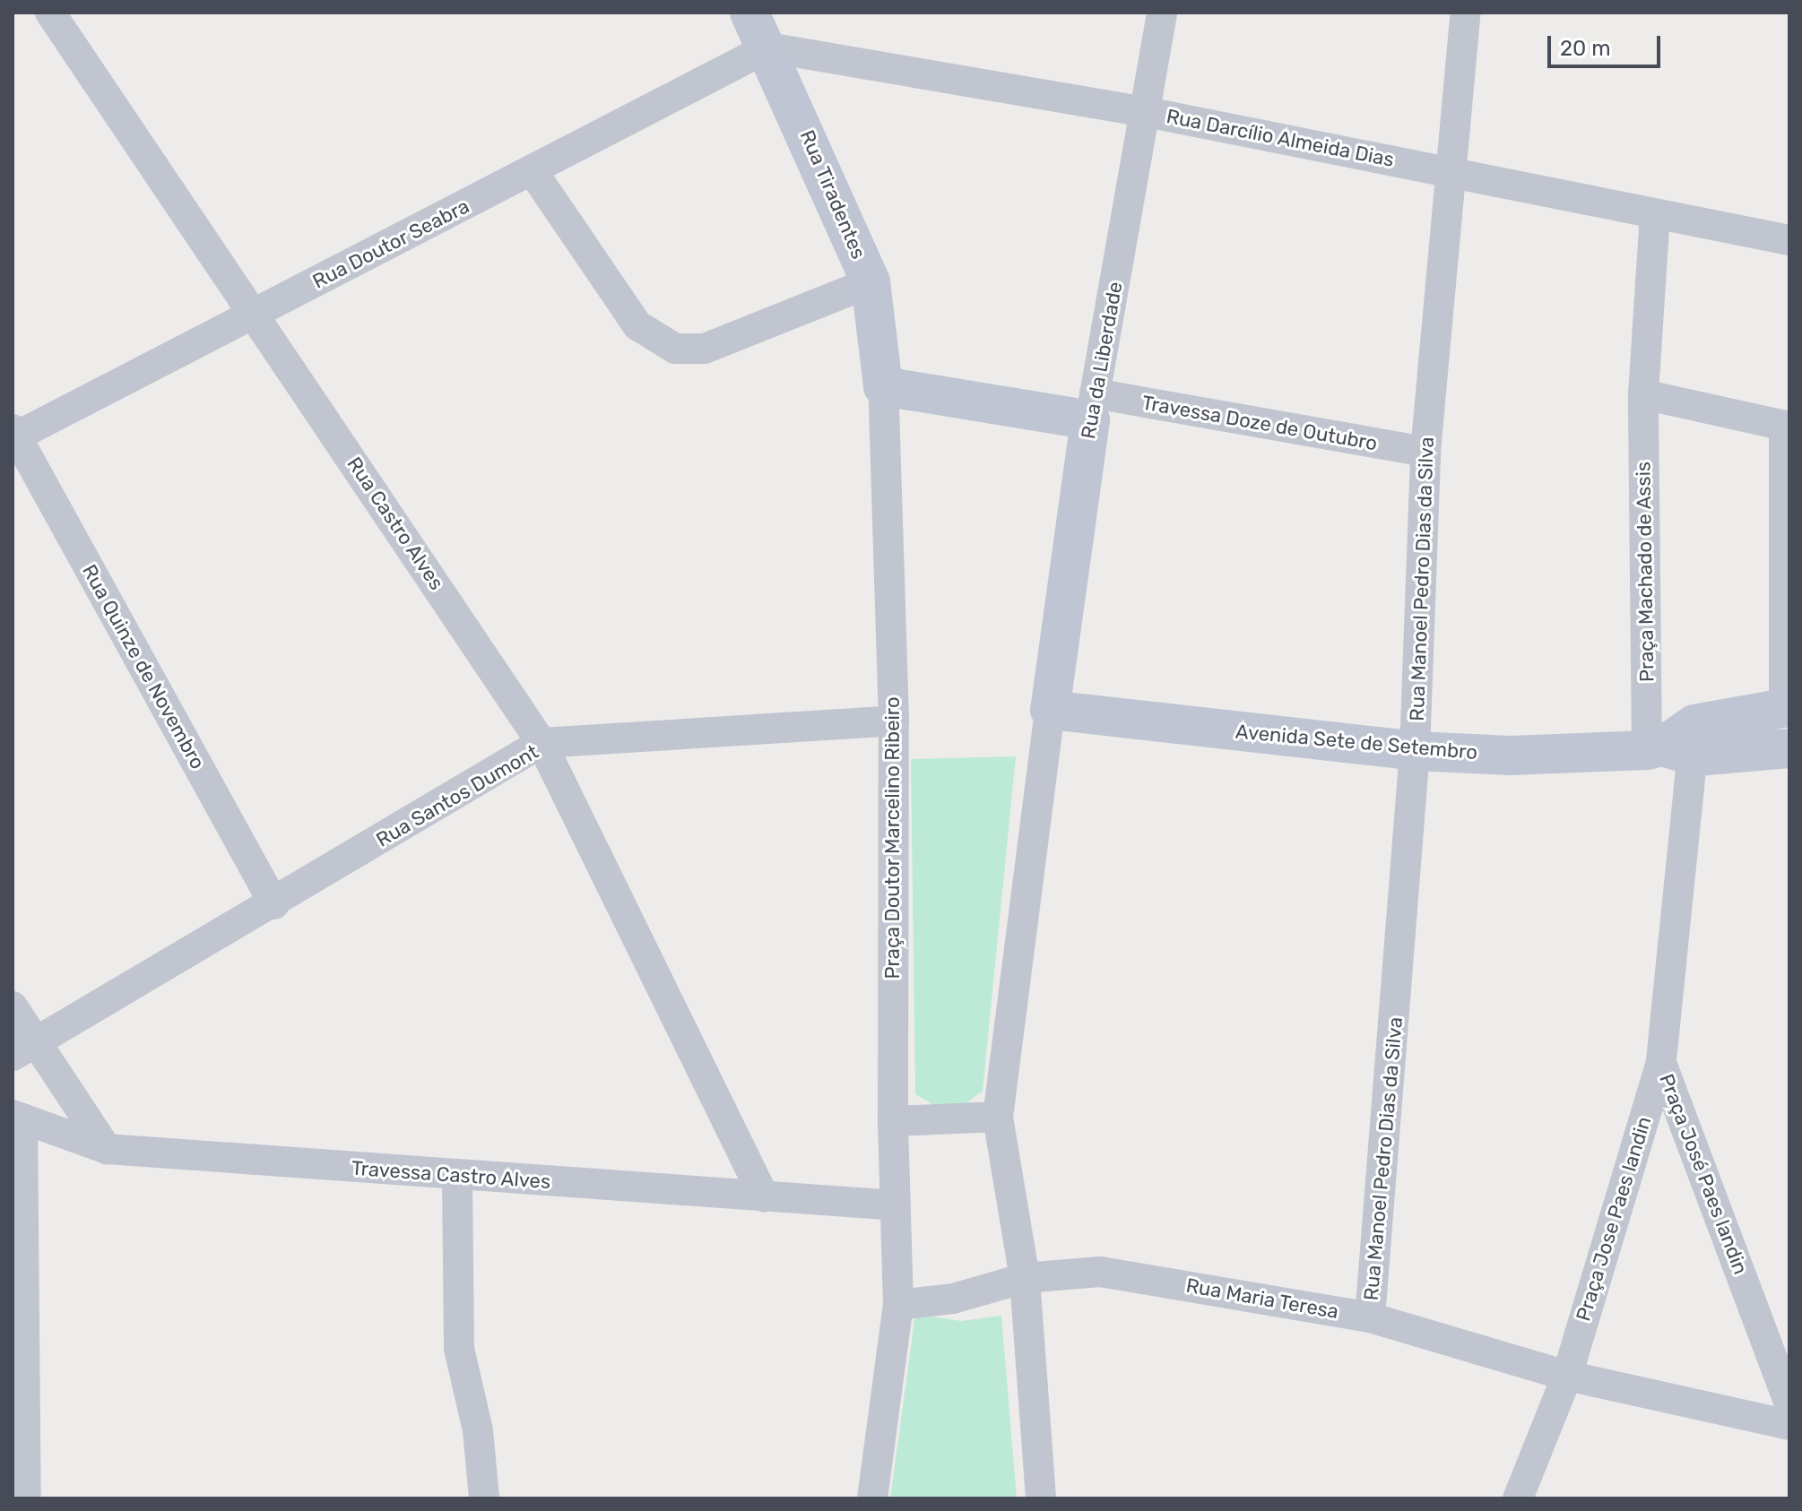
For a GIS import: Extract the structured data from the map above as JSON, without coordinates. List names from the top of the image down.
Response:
{
  "streets": {
    "main road": ["Rua Tiradentes", "Rua da Liberdade", "Avenida Sete de Setembro"],
    "street": [
      "Rua Darcílio Almeida Dias",
      "Rua Doutor Seabra",
      "Travessa Doze de Outubro",
      "Rua Castro Alves",
      "Praça Machado de Assis",
      "Rua Manoel Pedro Dias da Silva",
      "Rua Quinze de Novembro",
      "Rua Santos Dumont",
      "Praça Doutor Marcelino Ribeiro",
      "Praça José Paes landin",
      "Travessa Castro Alves",
      "Praça Jose Paes landin",
      "Rua Maria Teresa"
    ]
  },
  "crossings": [
    ["Rua Darcílio Almeida Dias", "Rua Tiradentes"],
    ["Rua Darcílio Almeida Dias", "Rua Doutor Seabra"],
    ["Rua Darcílio Almeida Dias", "Rua da Liberdade"],
    ["Rua Darcílio Almeida Dias", "Praça Machado de Assis"],
    ["Rua Darcílio Almeida Dias", "Rua Manoel Pedro Dias da Silva"],
    ["Rua Tiradentes", "Rua Doutor Seabra"],
    ["Rua Tiradentes", "Praça Doutor Marcelino Ribeiro"],
    ["Rua Doutor Seabra", "Rua Castro Alves"],
    ["Rua Doutor Seabra", "Rua Quinze de Novembro"],
    ["Rua da Liberdade", "Travessa Doze de Outubro"],
    ["Rua da Liberdade", "Avenida Sete de Setembro"],
    ["Travessa Doze de Outubro", "Rua Manoel Pedro Dias da Silva"],
    ["Rua Castro Alves", "Rua Santos Dumont"],
    ["Praça Machado de Assis", "Avenida Sete de Setembro"],
    ["Praça Machado de Assis", "Praça José Paes landin"],
    ["Rua Manoel Pedro Dias da Silva", "Avenida Sete de Setembro"],
    ["Rua Manoel Pedro Dias da Silva", "Rua Maria Teresa"],
    ["Rua Quinze de Novembro", "Rua Santos Dumont"],
    ["Avenida Sete de Setembro", "Praça José Paes landin"],
    ["Rua Santos Dumont", "Travessa Castro Alves"],
    ["Praça Doutor Marcelino Ribeiro", "Travessa Castro Alves"],
    ["Praça Doutor Marcelino Ribeiro", "Rua Maria Teresa"],
    ["Praça José Paes landin", "Praça Jose Paes landin"],
    ["Praça Jose Paes landin", "Rua Maria Teresa"]
  ],
  "scale_bar": "20 m"
}
